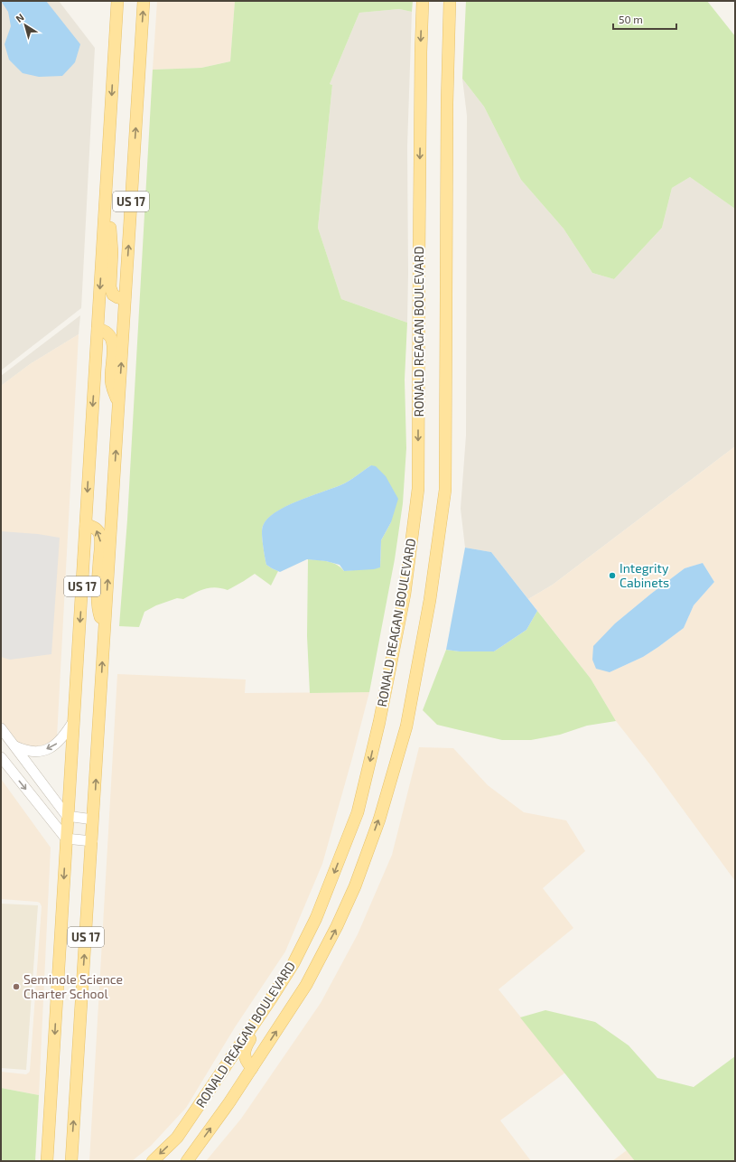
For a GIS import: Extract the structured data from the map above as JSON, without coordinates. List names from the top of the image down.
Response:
{
  "streets": {
    "main road": ["US 17", "RONALD REAGAN BOULEVARD"]
  },
  "places": ["Integrity Cabinets", "Seminole Science Charter School"],
  "scale_bar": "50 m",
  "north": "top left"
}
